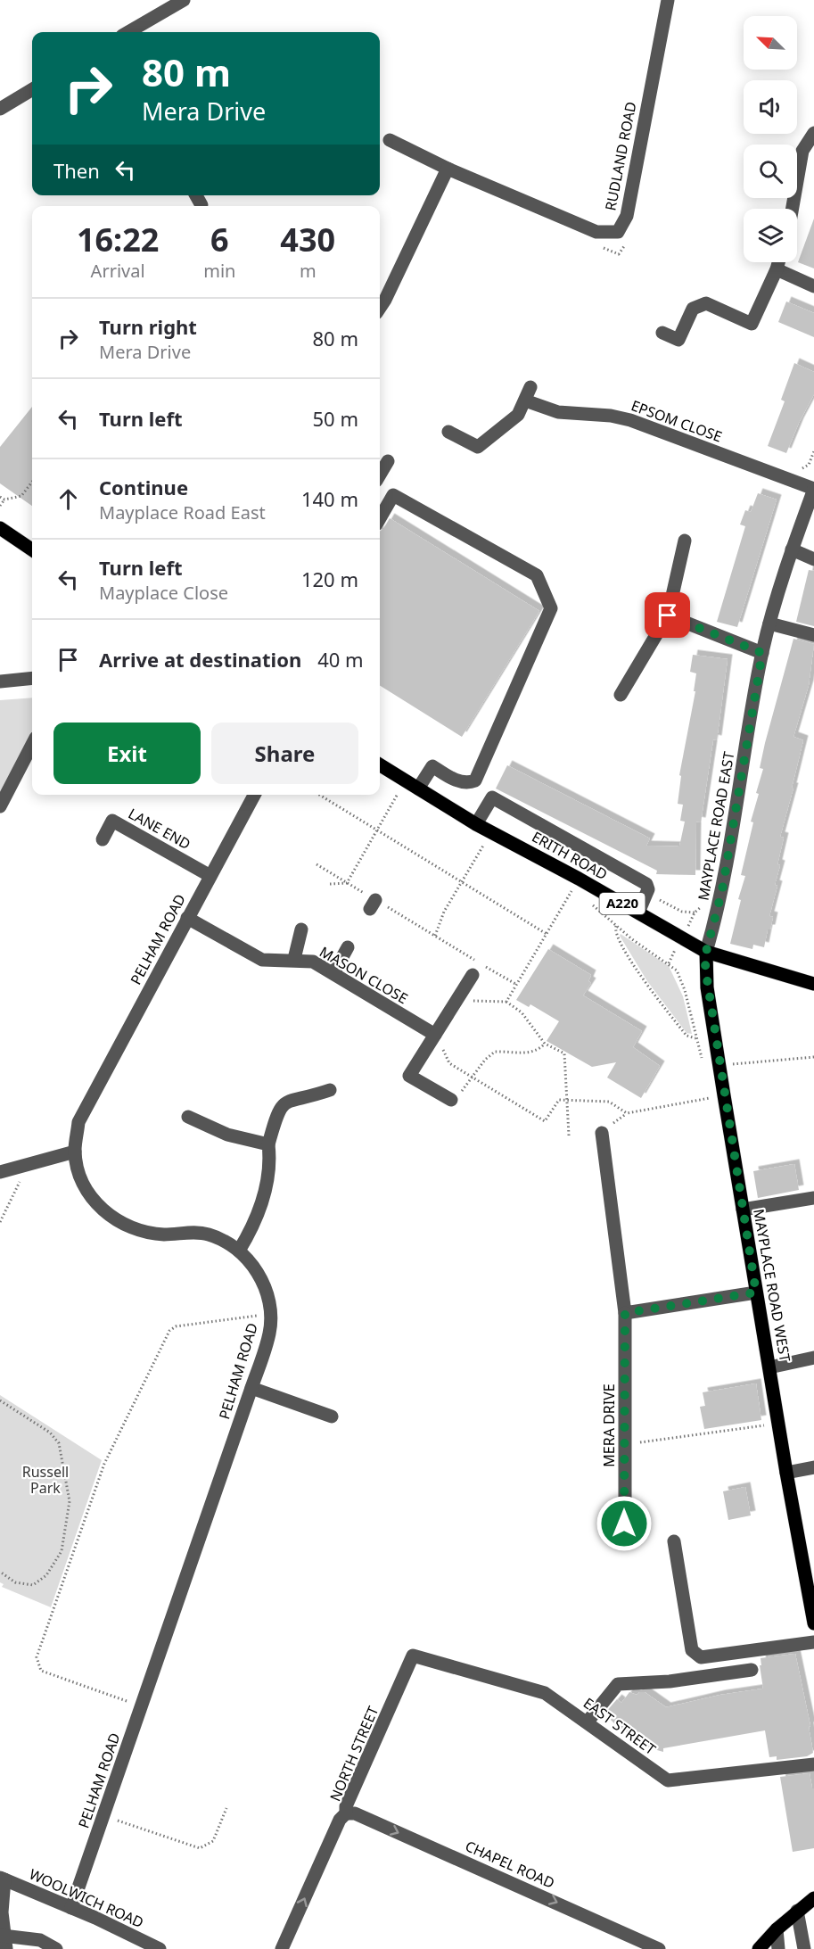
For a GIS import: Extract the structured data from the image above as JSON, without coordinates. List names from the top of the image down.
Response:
{
  "streets": {
    "main road": ["ERITH ROAD", "A220", "MAYPLACE ROAD WEST"],
    "street": [
      "RUDLAND ROAD",
      "EPSOM CLOSE",
      "MAYPLACE ROAD EAST",
      "LANE END",
      "PELHAM ROAD",
      "MASON CLOSE",
      "MERA DRIVE",
      "EAST STREET",
      "NORTH STREET",
      "CHAPEL ROAD",
      "WOOLWICH ROAD"
    ]
  },
  "crossings": [
    ["EPSOM CLOSE", "MAYPLACE ROAD EAST"],
    ["MAYPLACE ROAD EAST", "ERITH ROAD"],
    ["MAYPLACE ROAD EAST", "MAYPLACE ROAD WEST"],
    ["LANE END", "PELHAM ROAD"],
    ["ERITH ROAD", "MAYPLACE ROAD WEST"],
    ["PELHAM ROAD", "MASON CLOSE"],
    ["PELHAM ROAD", "WOOLWICH ROAD"],
    ["EAST STREET", "NORTH STREET"],
    ["NORTH STREET", "CHAPEL ROAD"]
  ],
  "one_way": ["NORTH STREET", "CHAPEL ROAD"],
  "parks": ["Russell Park"],
  "north": "top left",
  "page": {
    "turn": ["80 m", "Mera Drive"],
    "then": "Then",
    "eta": [
      "16:22",
      "Arrival",
      "6",
      "min",
      "430",
      "m"
    ],
    "list": [
      {
        "name": "Turn right",
        "note": "Mera Drive",
        "value": "80 m"
      },
      {
        "name": "Turn left",
        "value": "50 m"
      },
      {
        "name": "Continue",
        "note": "Mayplace Road East",
        "value": "140 m"
      },
      {
        "name": "Turn left",
        "note": "Mayplace Close",
        "value": "120 m"
      },
      {
        "name": "Arrive at destination",
        "value": "40 m"
      }
    ],
    "buttons": ["Exit", "Share"]
  }
}
